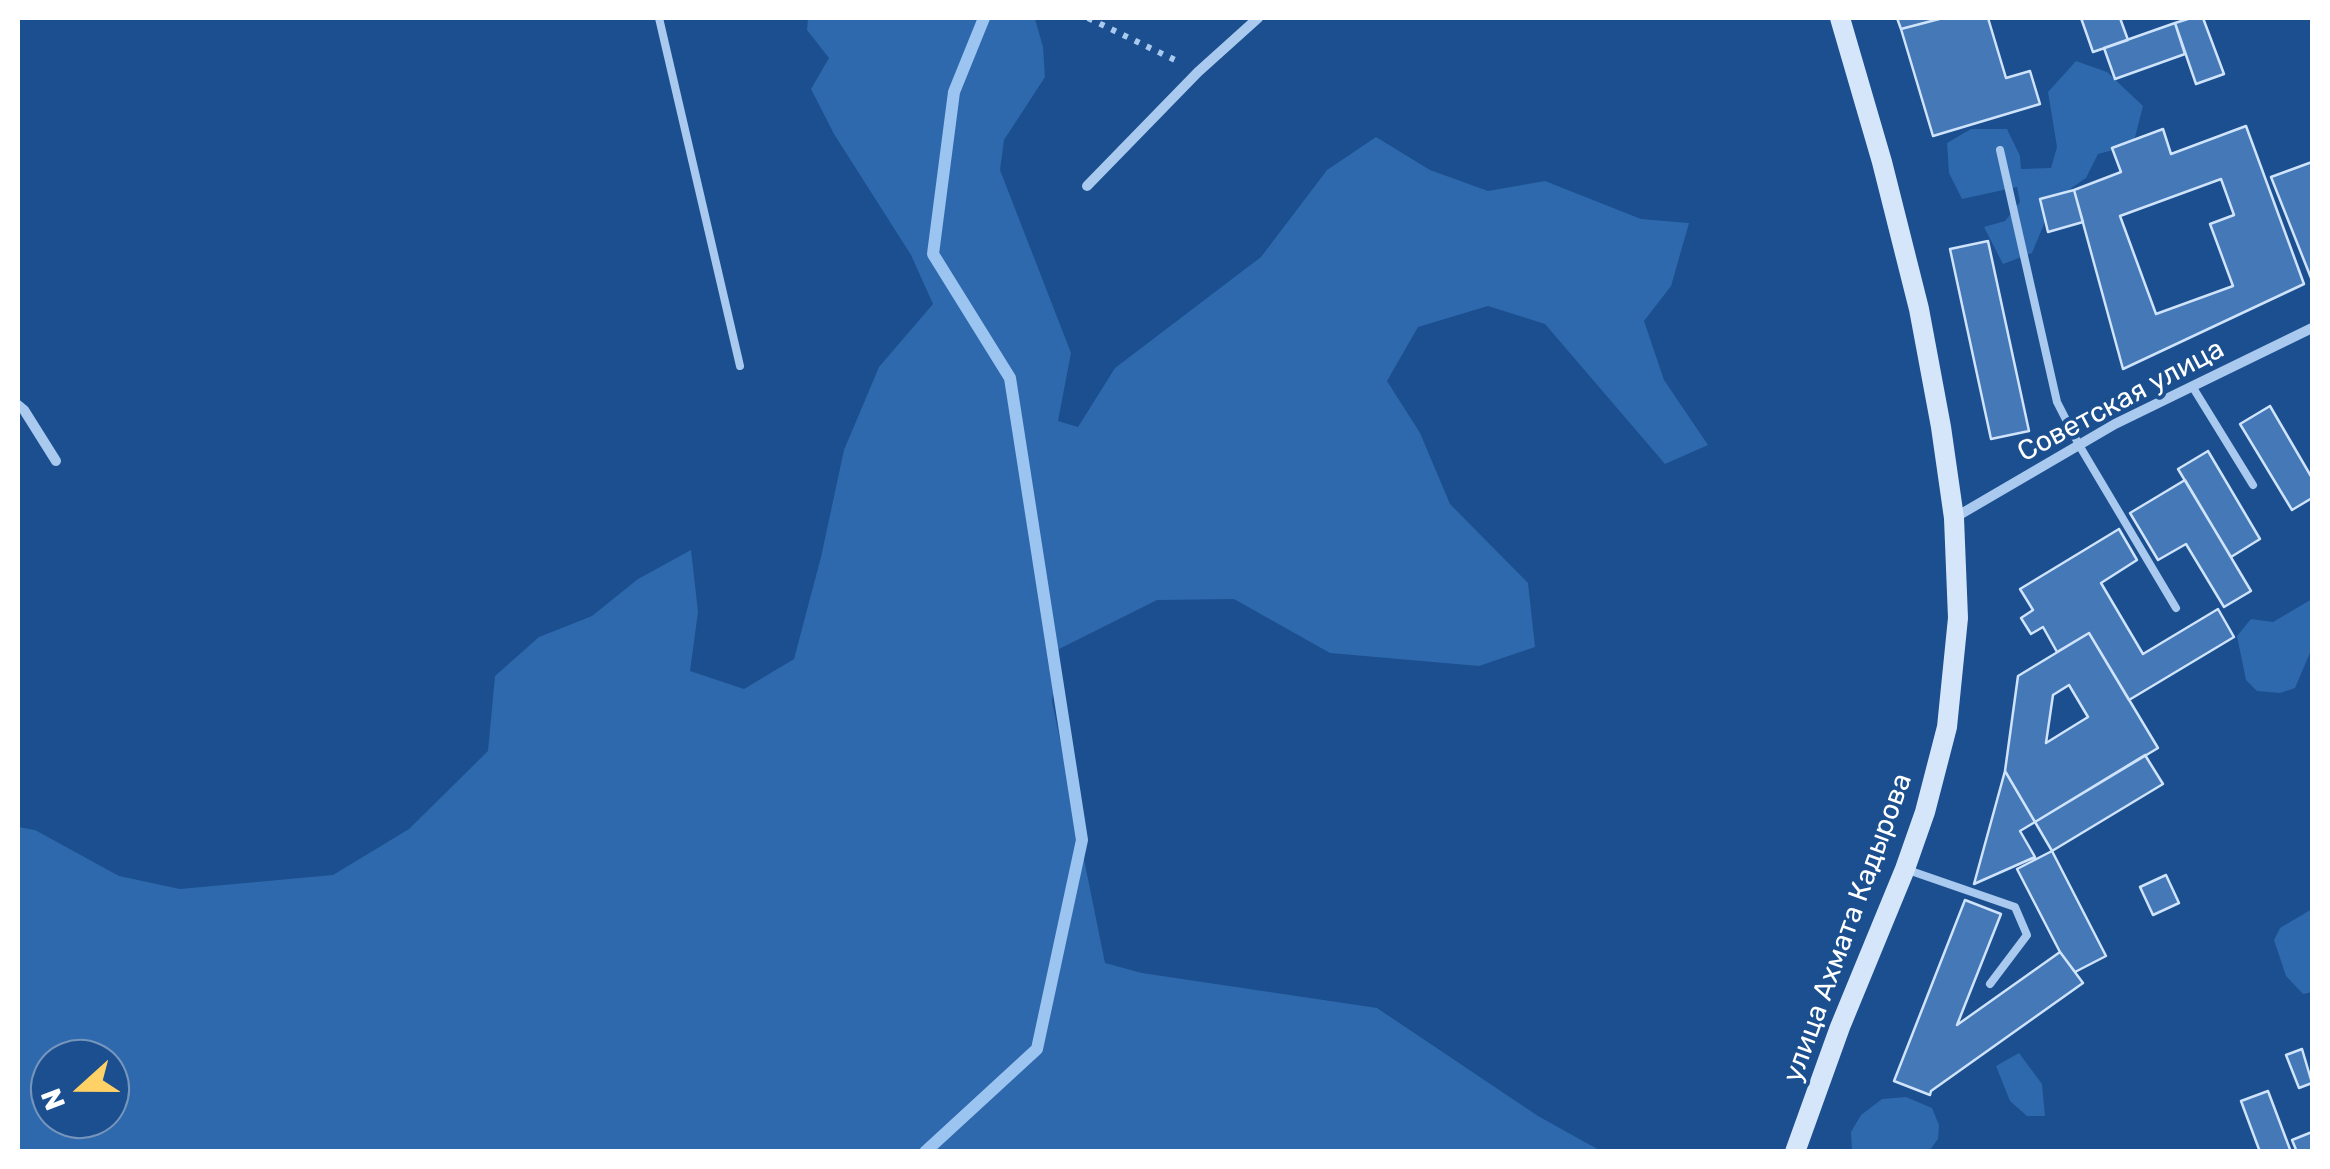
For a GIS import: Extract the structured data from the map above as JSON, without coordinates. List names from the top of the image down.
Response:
{
  "streets": {
    "street": ["Советская улица", "улица Ахмата Кадырова"]
  },
  "crossings": [
    ["Советская улица", "улица Ахмата Кадырова"]
  ],
  "north": "left"
}
